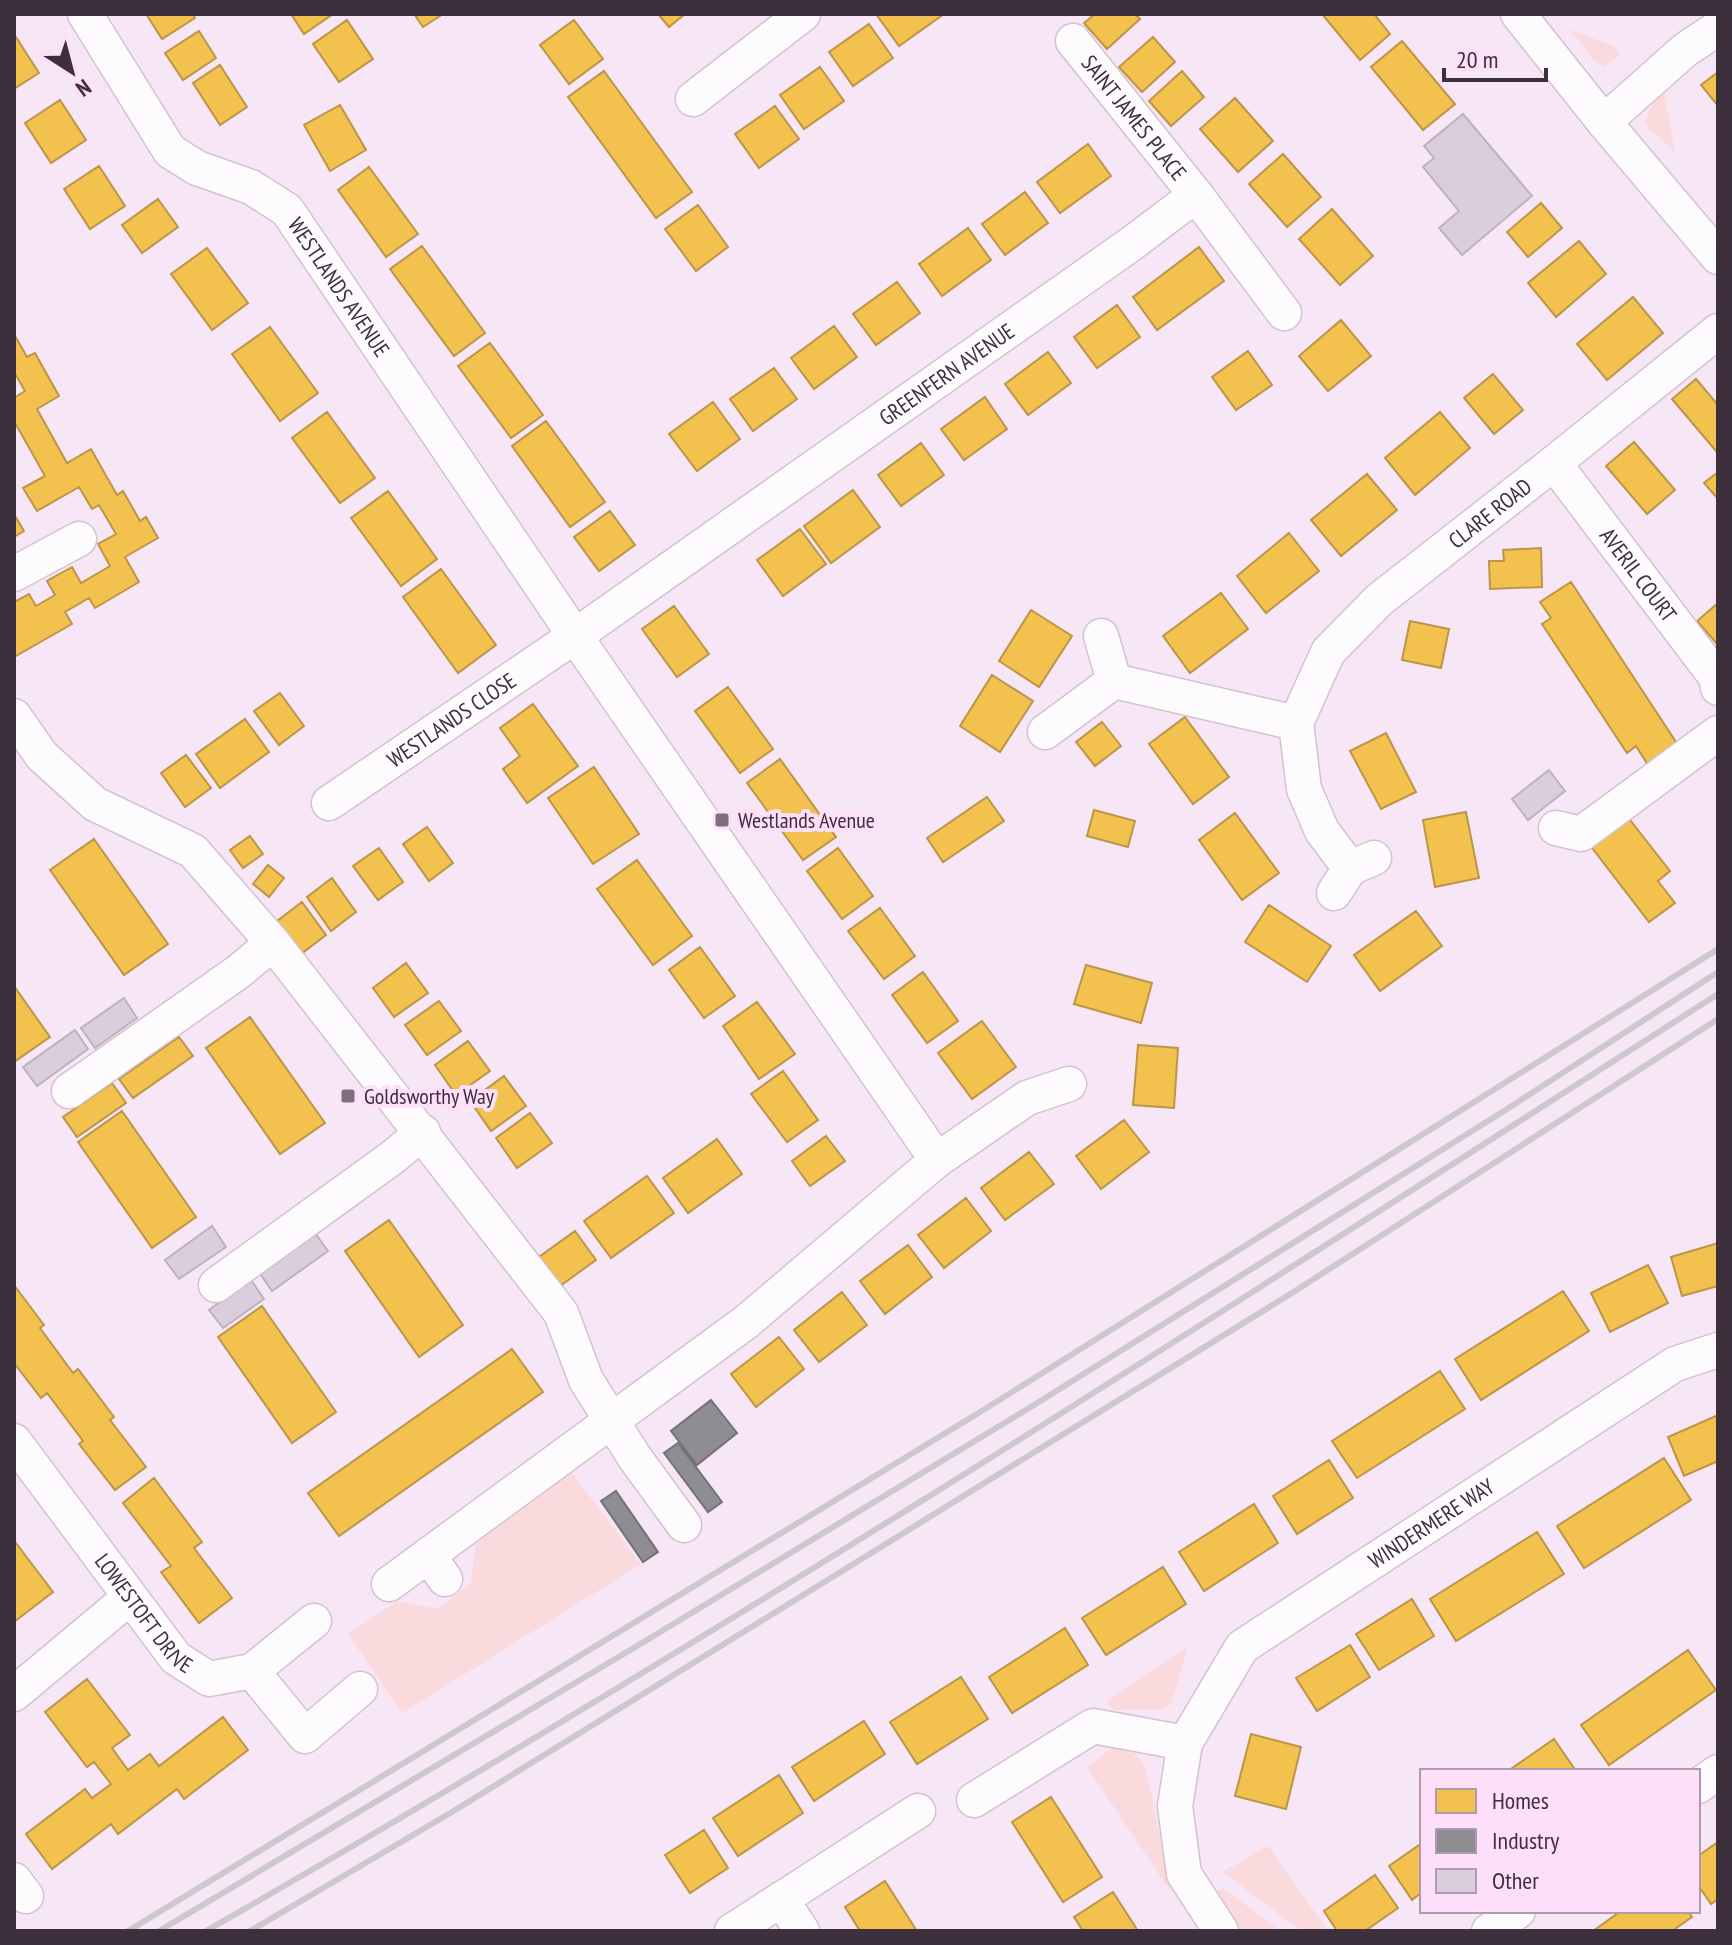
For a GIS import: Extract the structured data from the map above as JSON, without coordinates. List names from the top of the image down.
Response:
{
  "streets": {
    "street": [
      "SAINT JAMES PLACE",
      "WESTLANDS AVENUE",
      "GREENFERN AVENUE",
      "CLARE ROAD",
      "AVERIL COURT",
      "WESTLANDS CLOSE",
      "WINDERMERE WAY",
      "LOWESTOFT DRIVE"
    ]
  },
  "crossings": [
    ["SAINT JAMES PLACE", "GREENFERN AVENUE"],
    ["WESTLANDS AVENUE", "GREENFERN AVENUE"],
    ["WESTLANDS AVENUE", "WESTLANDS CLOSE"],
    ["GREENFERN AVENUE", "WESTLANDS CLOSE"],
    ["CLARE ROAD", "AVERIL COURT"]
  ],
  "places": {
    "transit": ["Westlands Avenue", "Goldsworthy Way"]
  },
  "legend": ["Homes", "Industry", "Other"],
  "scale_bar": "20 m",
  "north": "bottom right"
}
